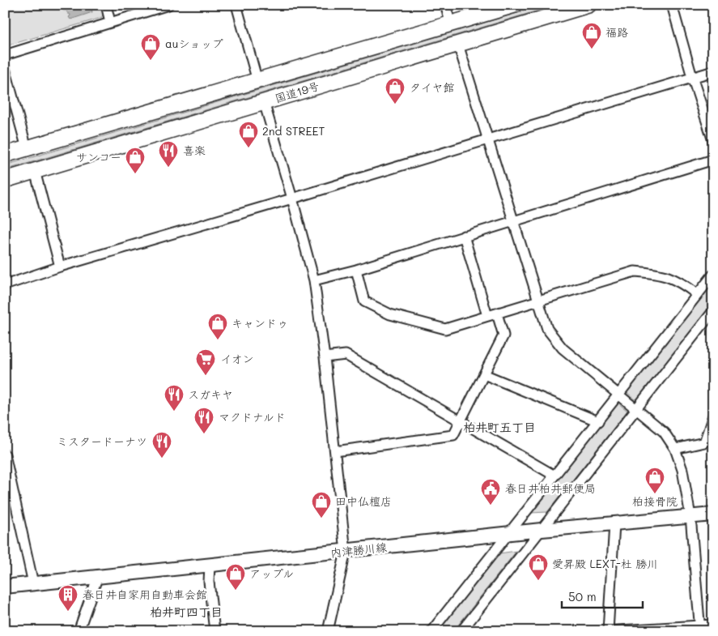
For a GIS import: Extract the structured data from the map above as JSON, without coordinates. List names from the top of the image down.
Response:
{
  "streets": {
    "highway": ["国道19号"],
    "main road": ["内津勝川線"]
  },
  "districts": ["柏井町五丁目", "柏井町四丁目"],
  "places": {
    "shop": [
      "福路",
      "auショップ",
      "タイヤ館",
      "2nd STREET",
      "サンコー",
      "キャンドゥ",
      "柏接骨院",
      "田中仏檀店",
      "愛昇殿 LEXT-杜 勝川",
      "アップル"
    ],
    "restaurant": [
      "喜楽",
      "スガキヤ",
      "マクドナルド",
      "ミスタードーナツ"
    ],
    "supermarket": ["イオン"],
    "public building": ["春日井柏井郵便局"],
    "building": ["春日井自家用自動車会館"]
  },
  "scale_bar": "50 m"
}
